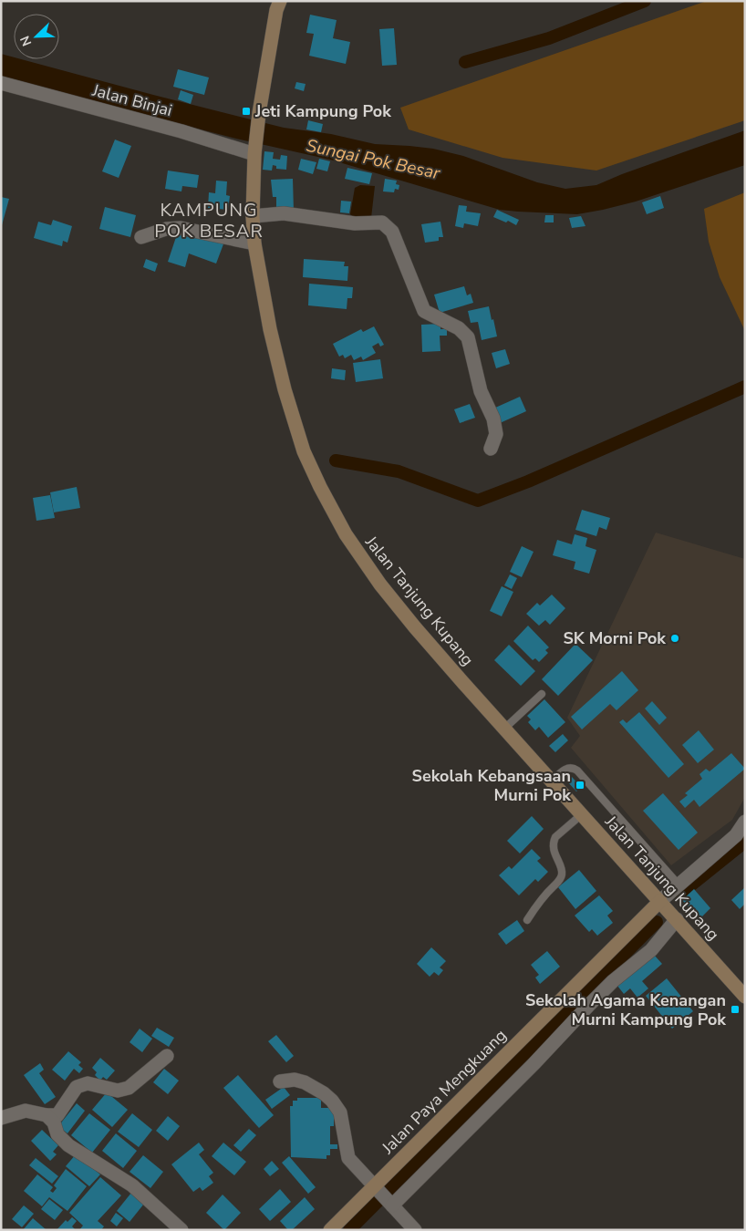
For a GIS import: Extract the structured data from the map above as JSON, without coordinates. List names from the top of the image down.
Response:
{
  "streets": {
    "main road": ["Jalan Tanjung Kupang", "Jalan Paya Mengkuang"],
    "street": ["Jalan Binjai"]
  },
  "crossings": [
    ["Jalan Binjai", "Jalan Tanjung Kupang"],
    ["Jalan Tanjung Kupang", "Jalan Paya Mengkuang"]
  ],
  "districts": ["KAMPUNG POK BESAR"],
  "water": ["Sungai Pok Besar"],
  "places": {
    "transit": ["Jeti Kampung Pok", "Sekolah Kebangsaan Murni Pok", "Sekolah Agama Kenangan Murni Kampung Pok"],
    "other": ["SK Morni Pok"]
  },
  "north": "bottom left"
}
